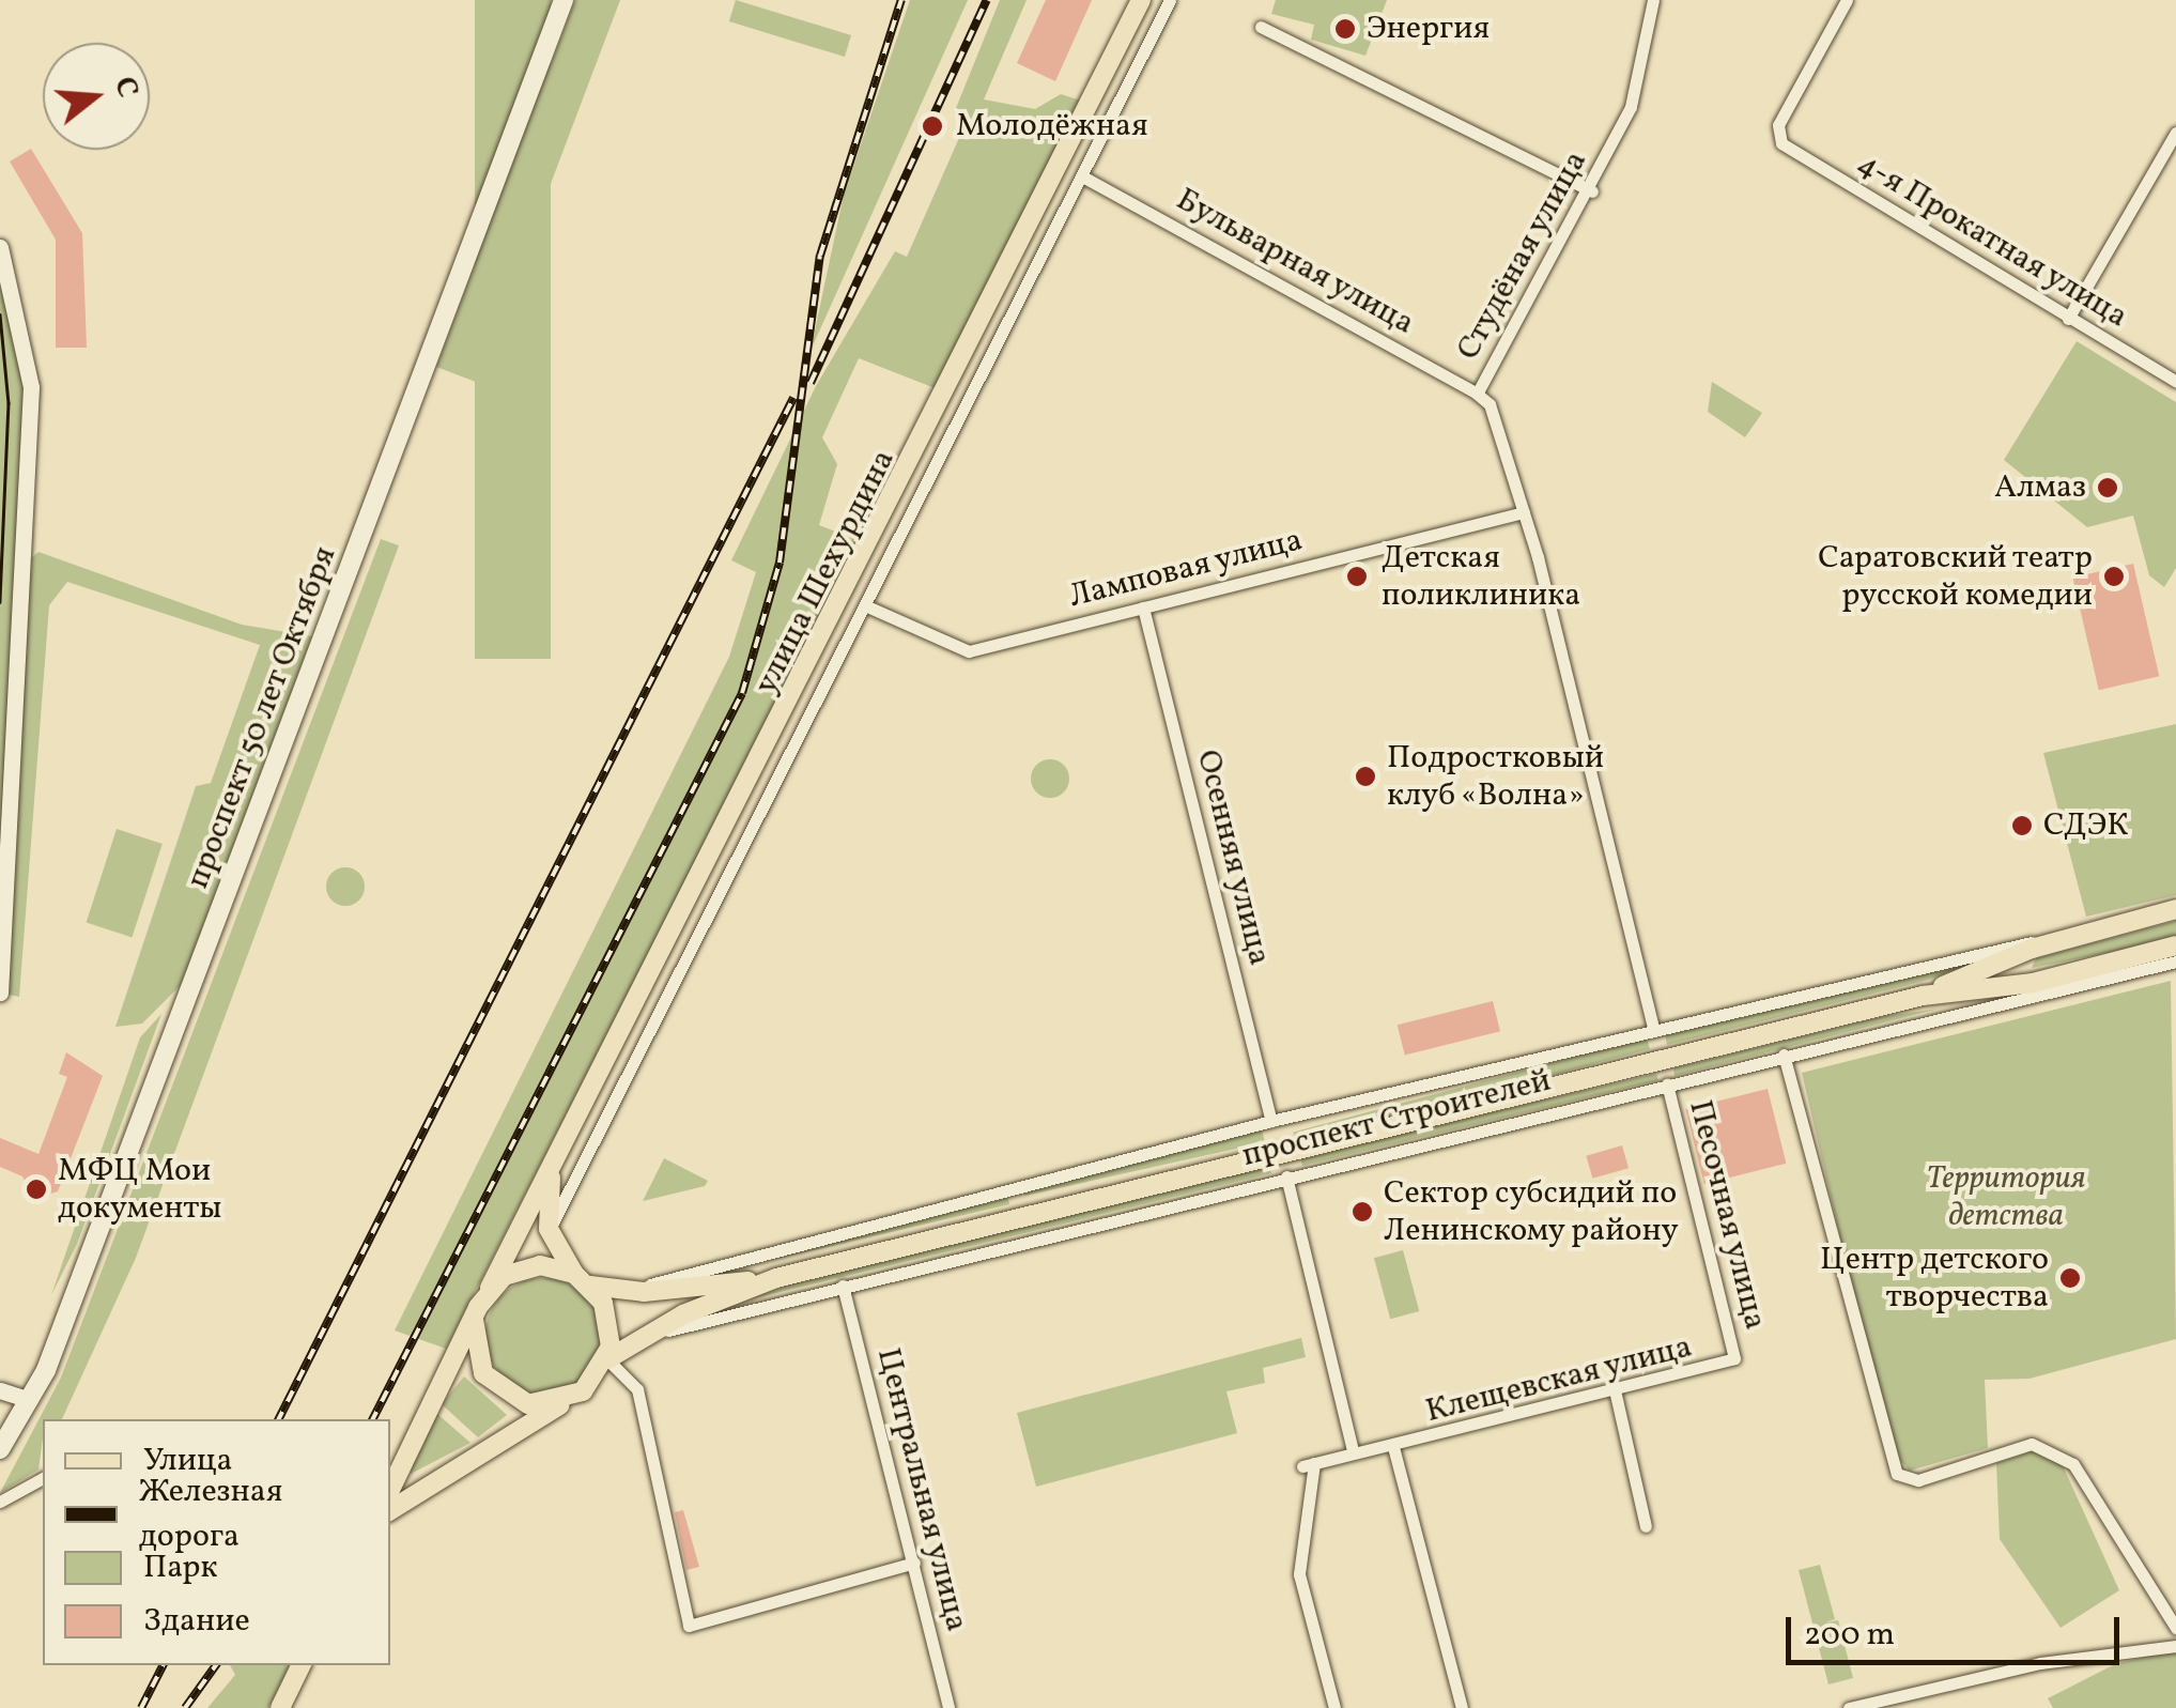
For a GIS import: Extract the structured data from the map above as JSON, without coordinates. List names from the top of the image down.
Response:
{
  "streets": {
    "main road": ["улица Шехурдина", "проспект 50 лет Октября", "проспект Строителей"],
    "street": [
      "4-я Прокатная улица",
      "Студёная улица",
      "Бульварная улица",
      "Ламповая улица",
      "Осенняя улица",
      "Песочная улица",
      "Клещевская улица",
      "Центральная улица"
    ]
  },
  "crossings": [
    ["Студёная улица", "Бульварная улица"],
    ["Студёная улица", "Ламповая улица"],
    ["Студёная улица", "проспект Строителей"],
    ["Ламповая улица", "Осенняя улица"],
    ["улица Шехурдина", "проспект Строителей"],
    ["Осенняя улица", "проспект Строителей"],
    ["проспект Строителей", "Песочная улица"],
    ["проспект Строителей", "Центральная улица"],
    ["Песочная улица", "Клещевская улица"]
  ],
  "parks": ["Территория детства"],
  "places": [
    "Энергия",
    "Молодёжная",
    "Алмаз",
    "Детская поликлиника",
    "Саратовский театр русской комедии",
    "Подростковый клуб «Волна»",
    "СДЭК",
    "МФЦ Мои документы",
    "Сектор субсидий по Ленинскому району",
    "Центр детского творчества"
  ],
  "legend": [
    "Улица",
    "Железная дорога",
    "Парк",
    "Здание"
  ],
  "scale_bar": "200 m",
  "north": "right"
}
